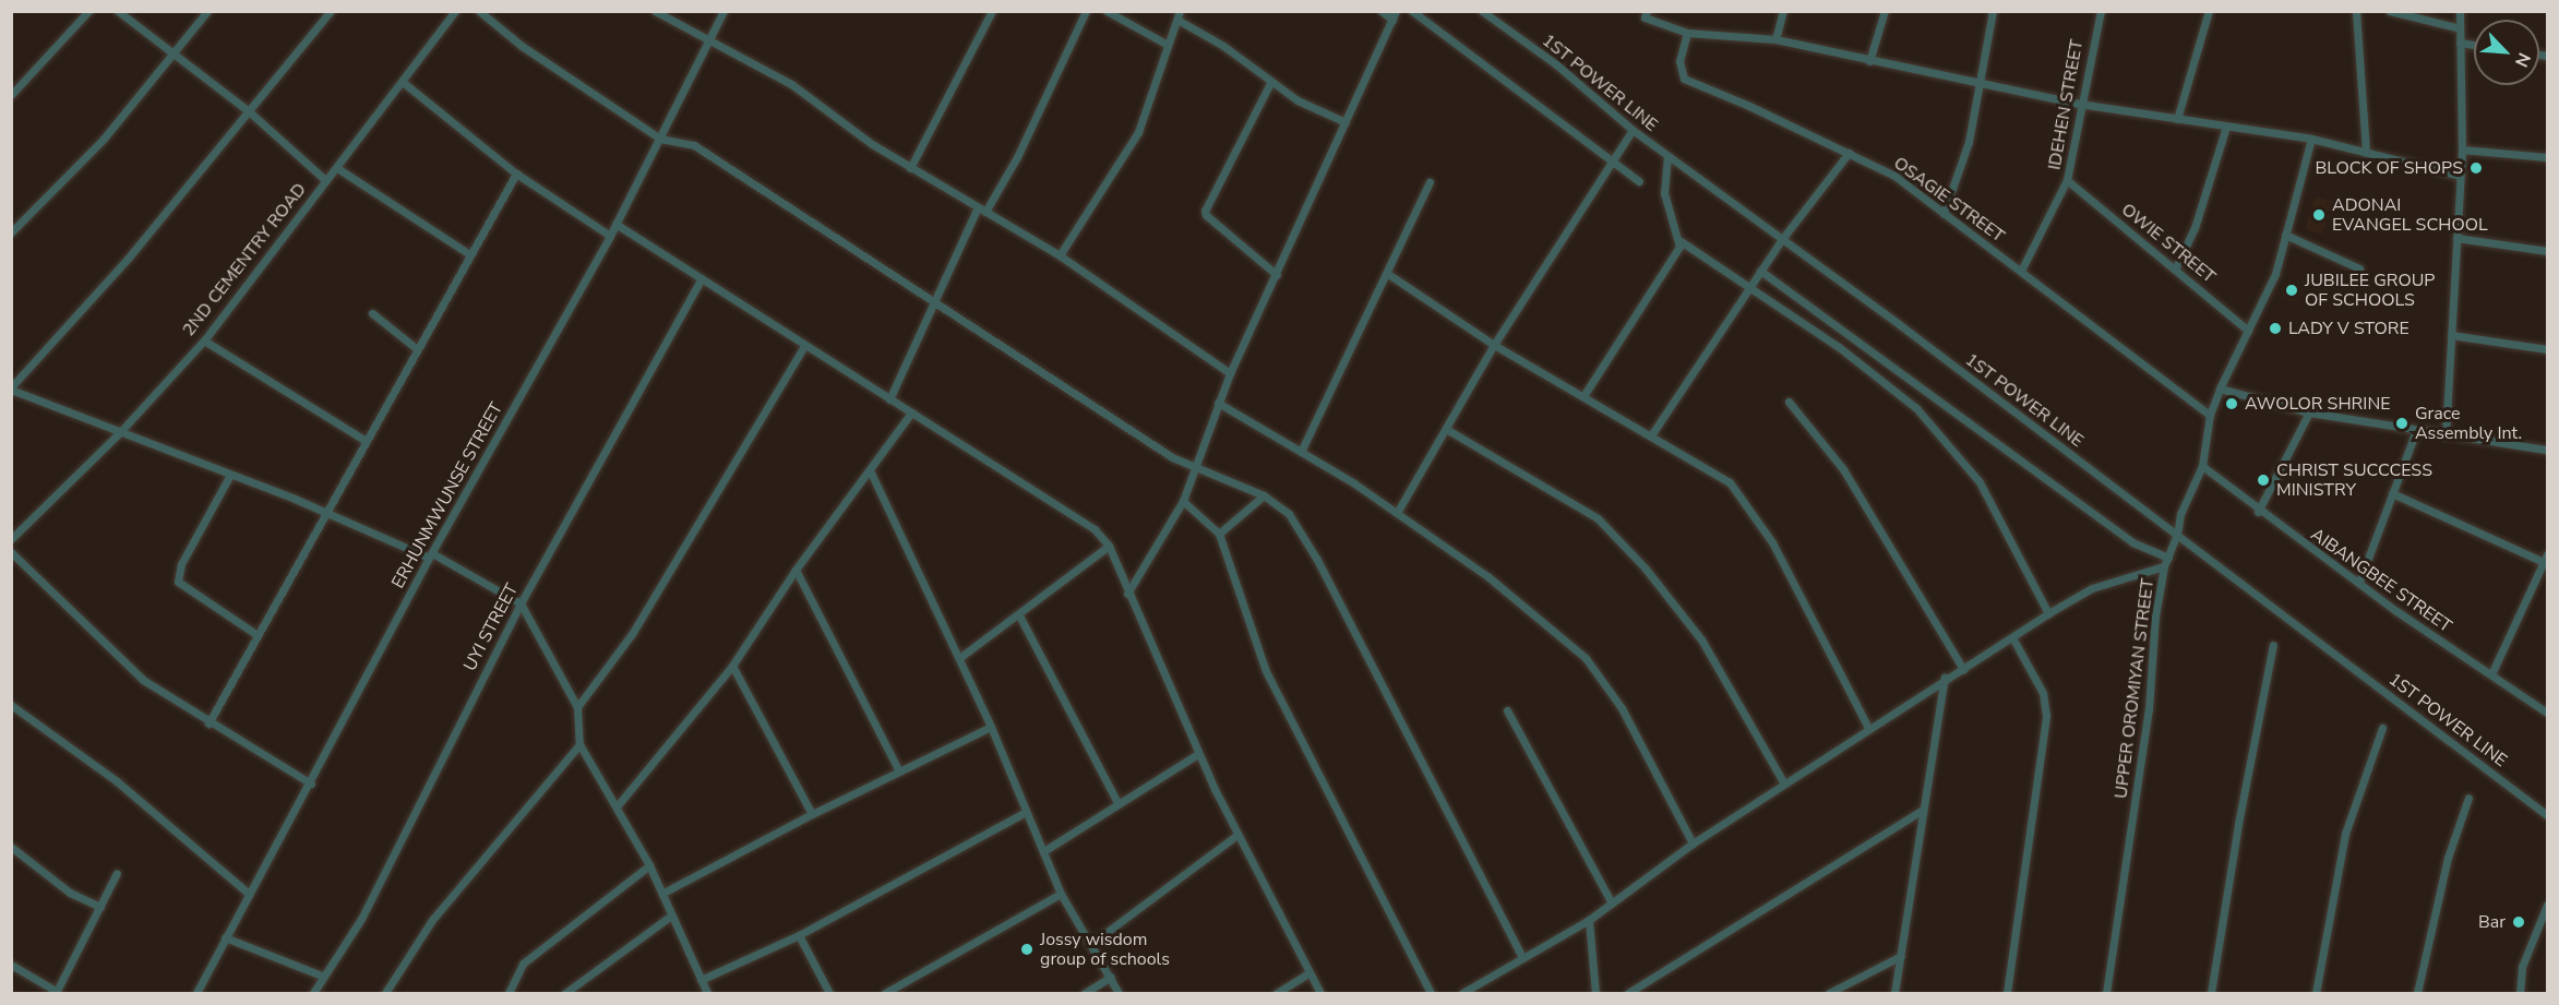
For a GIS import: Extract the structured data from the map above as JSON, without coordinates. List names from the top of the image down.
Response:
{
  "streets": {
    "street": [
      "1ST POWER LINE",
      "IDEHEN STREET",
      "OSAGIE STREET",
      "OWIE STREET",
      "2ND CEMENTRY ROAD",
      "ERHUNMWUNSE STREET",
      "AIBANGBEE STREET",
      "UYI STREET",
      "UPPER OROMIYAN STREET"
    ]
  },
  "crossings": [
    ["1ST POWER LINE", "UPPER OROMIYAN STREET"],
    ["IDEHEN STREET", "OSAGIE STREET"],
    ["IDEHEN STREET", "OWIE STREET"],
    ["OSAGIE STREET", "UPPER OROMIYAN STREET"],
    ["OWIE STREET", "UPPER OROMIYAN STREET"],
    ["AIBANGBEE STREET", "UPPER OROMIYAN STREET"]
  ],
  "places": [
    "BLOCK OF SHOPS",
    "ADONAI EVANGEL SCHOOL",
    "JUBILEE GROUP OF SCHOOLS",
    "LADY V STORE",
    "AWOLOR SHRINE",
    "Grace Assembly Int.",
    "CHRIST SUCCCESS MINISTRY",
    "Bar",
    "Jossy wisdom group of schools"
  ],
  "north": "bottom right"
}
